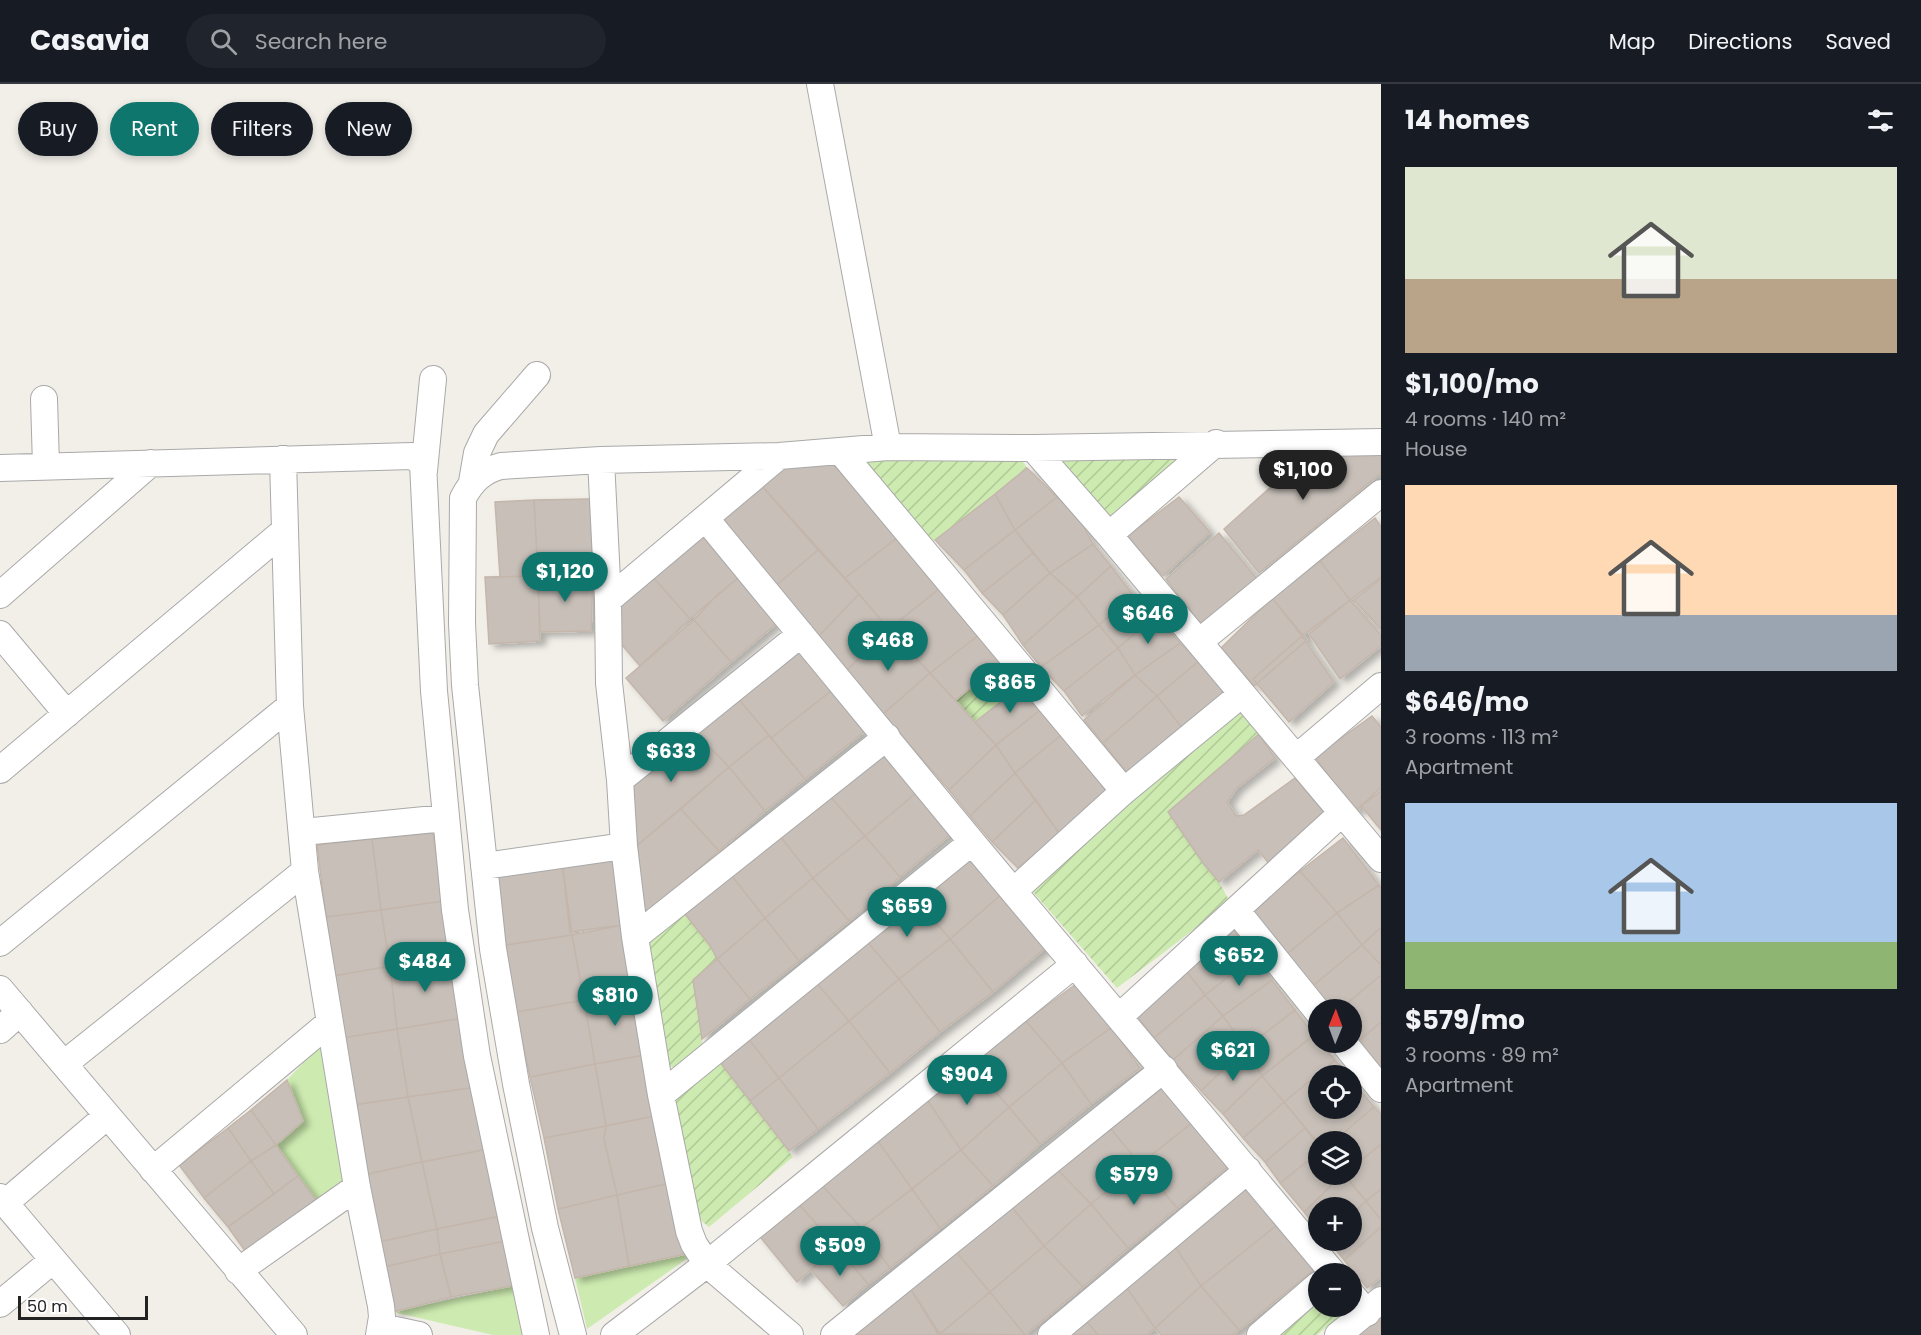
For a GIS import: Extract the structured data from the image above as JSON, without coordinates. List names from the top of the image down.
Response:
{
  "scale_bar": "50 m",
  "north": "top",
  "page": {
    "header": "Casavia",
    "search": "Search here",
    "nav": ["Map", "Directions", "Saved"],
    "heading": "14 homes",
    "chip": [
      "Buy",
      "Rent",
      "Filters",
      "New"
    ],
    "list": [
      {
        "name": "$1,100/mo",
        "note": "4 rooms · 140 m² · House"
      },
      {
        "name": "$646/mo",
        "note": "3 rooms · 113 m² · Apartment"
      },
      {
        "name": "$579/mo",
        "note": "3 rooms · 89 m² · Apartment"
      }
    ],
    "price": [
      "$1,100",
      "$1,120",
      "$646",
      "$468",
      "$865",
      "$633",
      "$659",
      "$652",
      "$484",
      "$810",
      "$621",
      "$904",
      "$579",
      "$509"
    ],
    "map_buttons": ["+", "−"],
    "scale": "50 m"
  }
}
